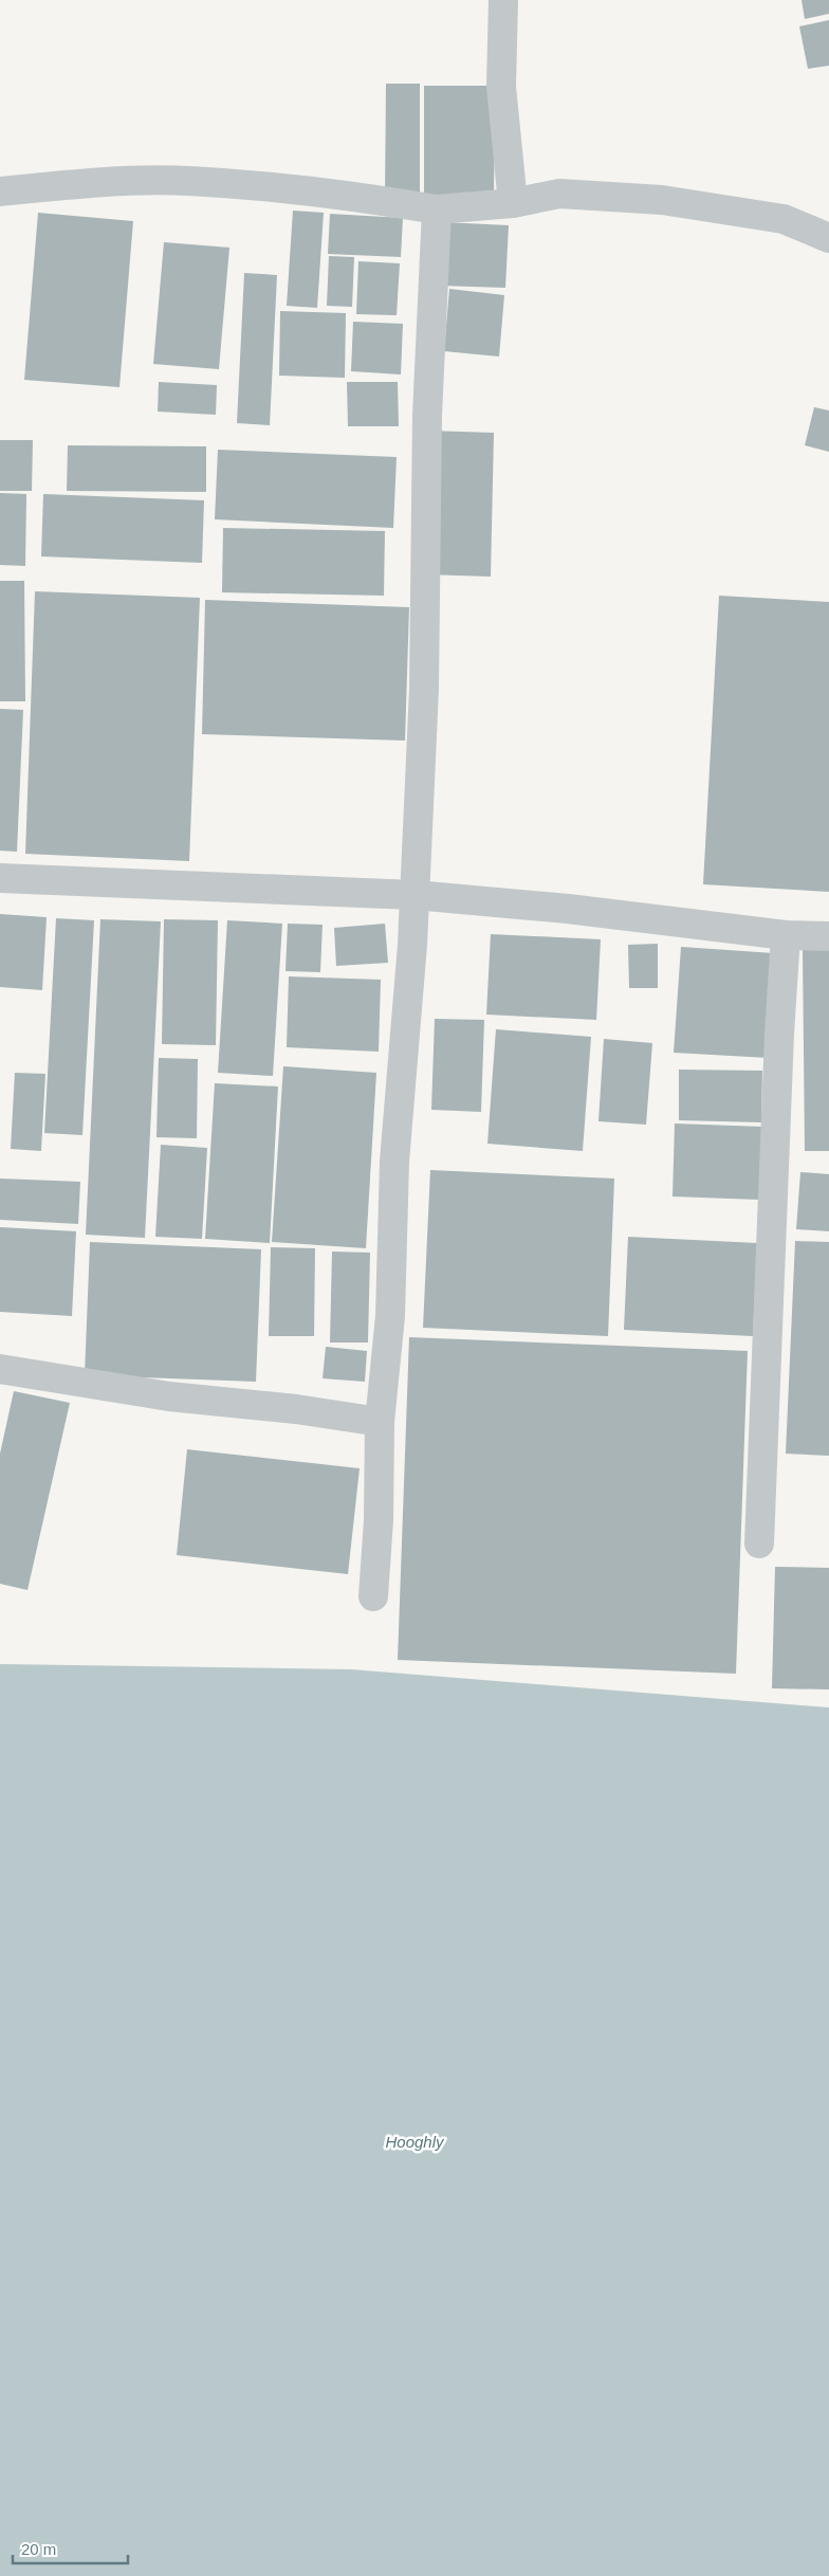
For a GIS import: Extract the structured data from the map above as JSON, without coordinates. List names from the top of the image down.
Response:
{
  "water": ["Hooghly"],
  "scale_bar": "20 m"
}
